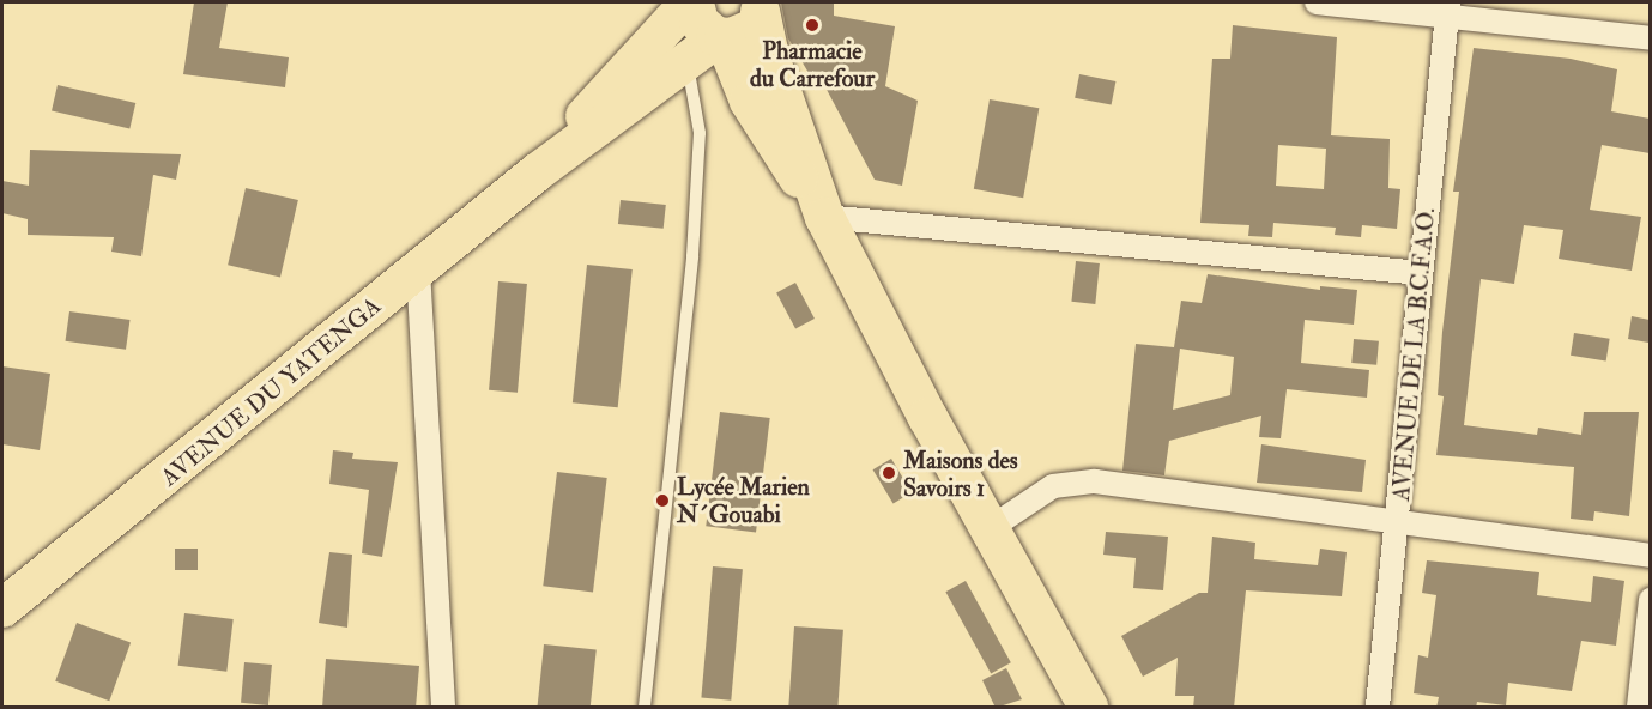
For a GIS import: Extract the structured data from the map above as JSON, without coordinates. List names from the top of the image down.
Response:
{
  "streets": {
    "main road": ["AVENUE DU YATENGA"],
    "street": ["AVENUE DE LA B.C.F.A.O."]
  },
  "places": ["Pharmacie du Carrefour", "Maisons des Savoirs 1", "Lycée Marien N´Gouabi"]
}
